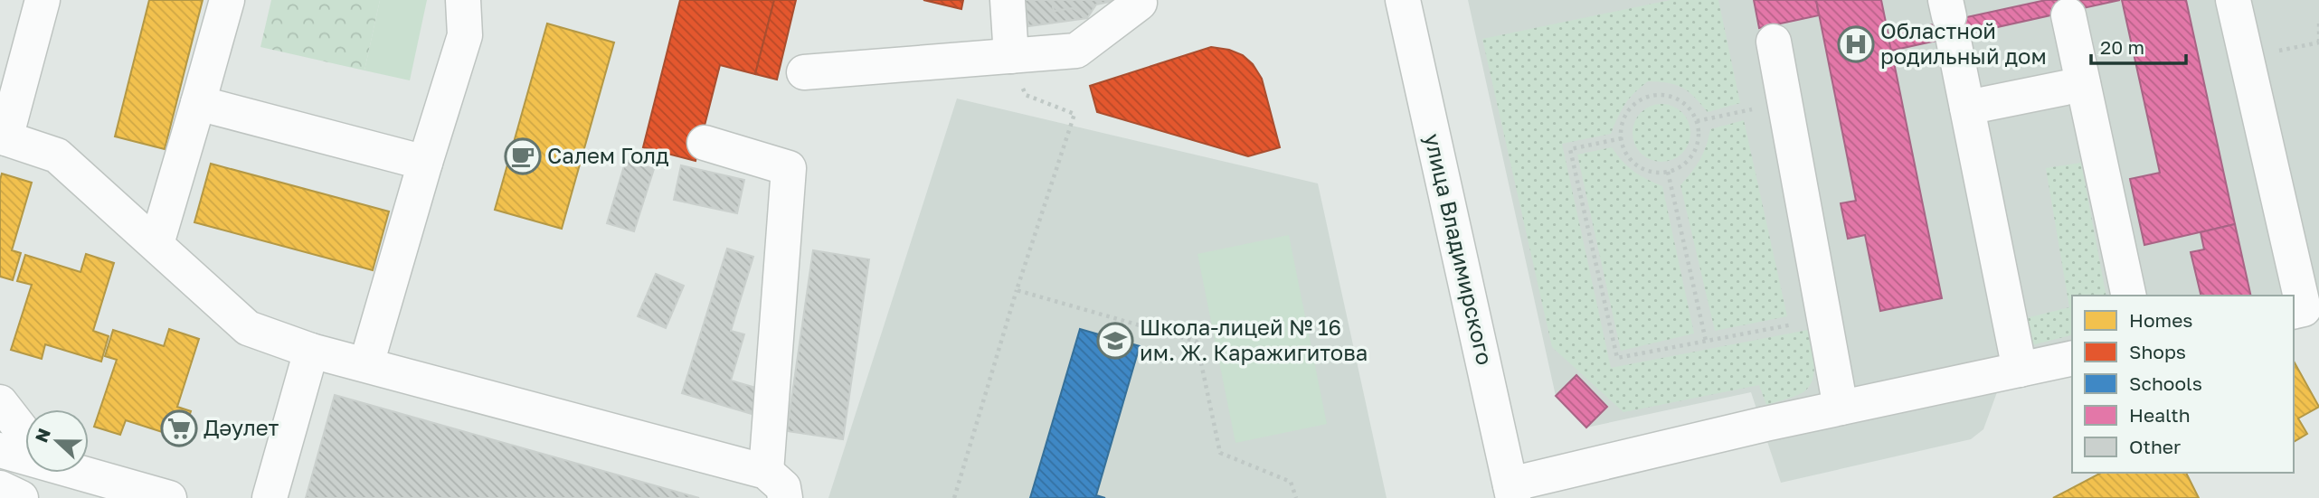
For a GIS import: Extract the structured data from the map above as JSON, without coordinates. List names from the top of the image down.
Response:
{
  "streets": {
    "street": ["улица Владимирского"]
  },
  "places": {
    "hospital": ["Областной родильный дом"],
    "cafe": ["Салем Голд"],
    "school or university": ["Школа-лицей № 16 им. Ж. Каражигитова"],
    "supermarket": ["Дәулет"]
  },
  "legend": [
    "Homes",
    "Shops",
    "Schools",
    "Health",
    "Other"
  ],
  "scale_bar": "20 m",
  "north": "left"
}
